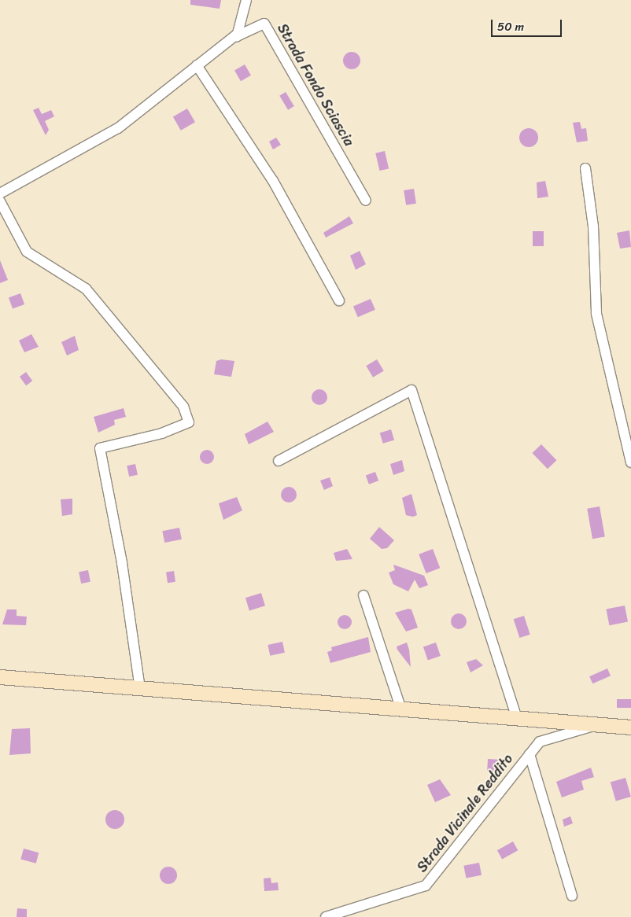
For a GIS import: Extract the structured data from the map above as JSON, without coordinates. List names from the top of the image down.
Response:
{
  "streets": {
    "street": ["Strada Fondo Sciascia", "Strada Vicinale Reddito"]
  },
  "scale_bar": "50 m"
}
